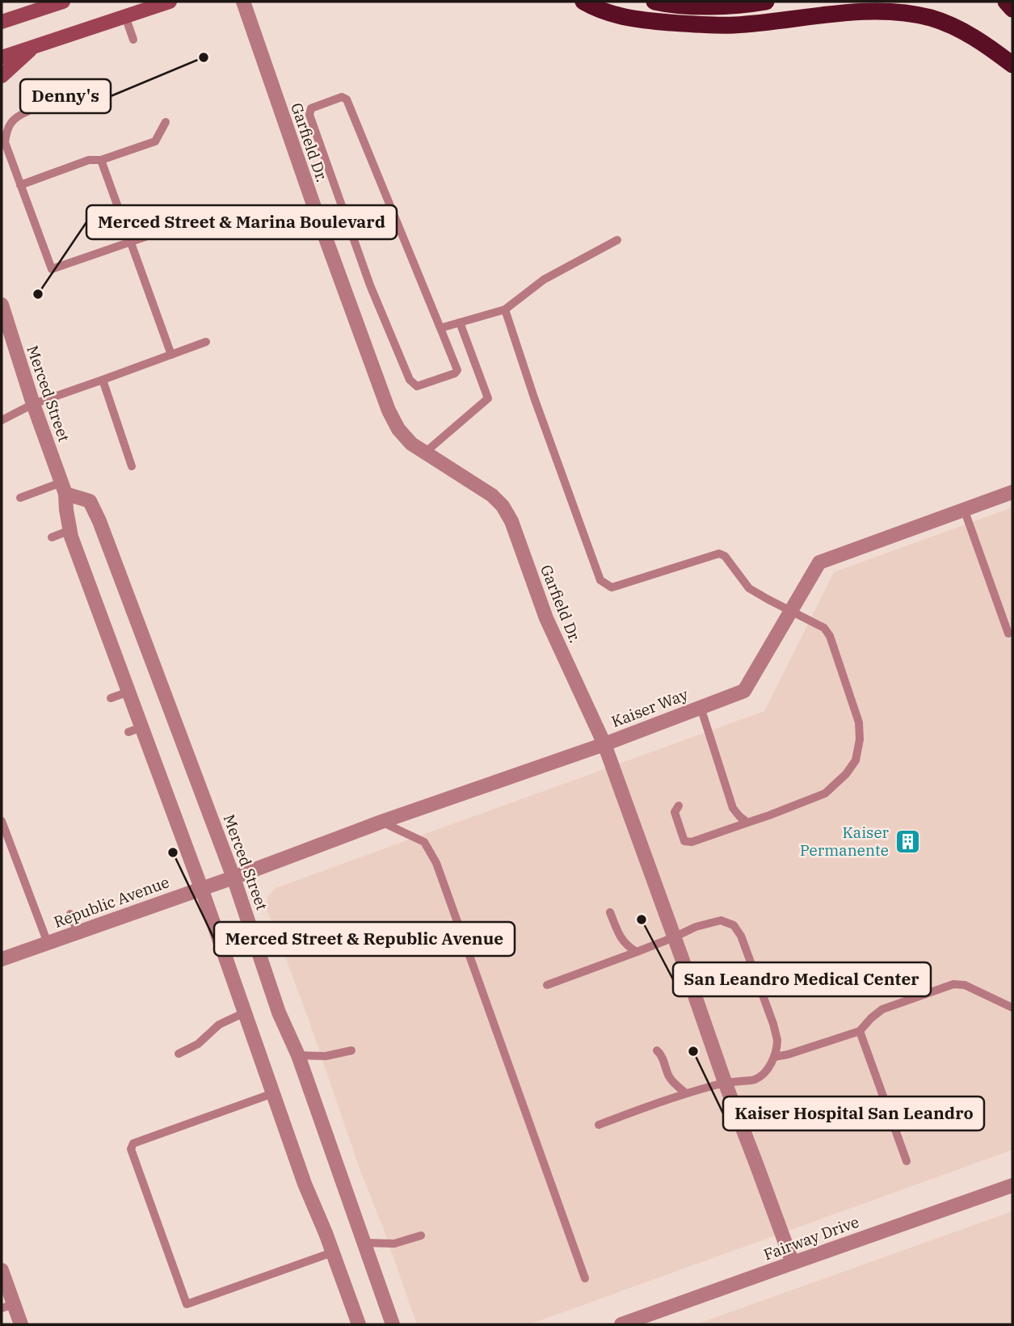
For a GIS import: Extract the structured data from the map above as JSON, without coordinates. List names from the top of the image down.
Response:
{
  "streets": {
    "street": [
      "Garfield Dr.",
      "Merced Street",
      "Kaiser Way",
      "Republic Avenue",
      "Fairway Drive"
    ]
  },
  "crossings": [
    ["Garfield Dr.", "Kaiser Way"],
    ["Garfield Dr.", "Fairway Drive"],
    ["Merced Street", "Kaiser Way"],
    ["Merced Street", "Republic Avenue"],
    ["Kaiser Way", "Republic Avenue"]
  ],
  "places": {
    "other": [
      "Denny's",
      "Merced Street & Marina Boulevard",
      "Merced Street & Republic Avenue",
      "San Leandro Medical Center",
      "Kaiser Hospital San Leandro"
    ],
    "building": ["Kaiser Permanente"]
  }
}
